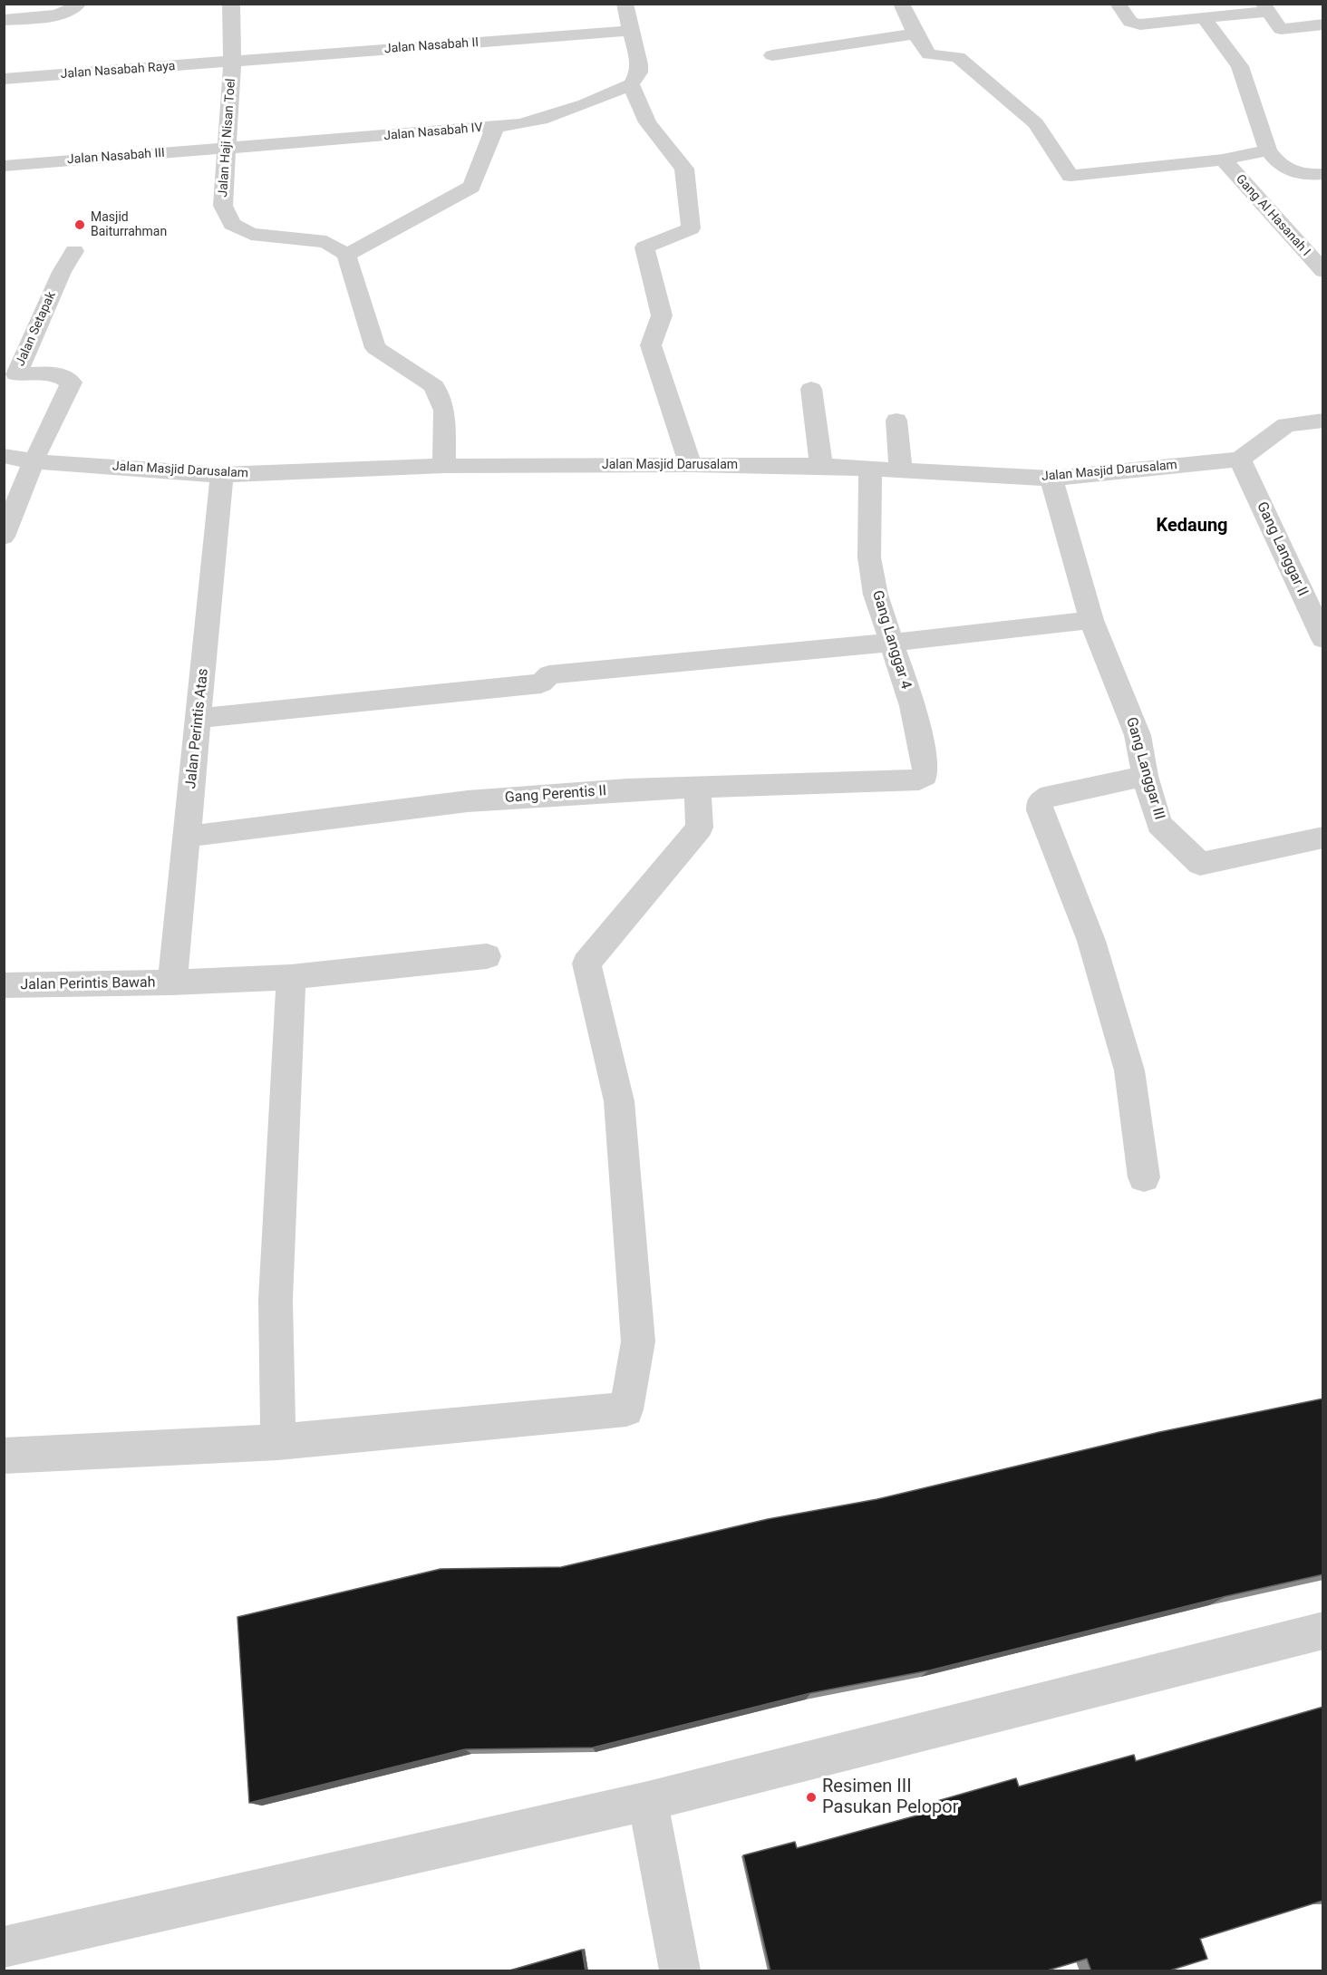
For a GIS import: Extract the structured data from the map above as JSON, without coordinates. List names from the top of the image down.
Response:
{
  "streets": {
    "street": [
      "Jalan Nasabah II",
      "Jalan Nasabah Raya",
      "Jalan Nasabah IV",
      "Jalan Haji Nisan Toel",
      "Jalan Nasabah III",
      "Gang Al Hasanah I",
      "Jalan Setapak",
      "Jalan Masjid Darusalam",
      "Gang Langgar II",
      "Gang Langgar 4",
      "Jalan Perintis Atas",
      "Gang Langgar III",
      "Gang Perentis II",
      "Jalan Perintis Bawah"
    ]
  },
  "crossings": [
    ["Jalan Nasabah II", "Jalan Nasabah Raya"],
    ["Jalan Nasabah II", "Jalan Haji Nisan Toel"],
    ["Jalan Nasabah Raya", "Jalan Haji Nisan Toel"],
    ["Jalan Nasabah IV", "Jalan Haji Nisan Toel"],
    ["Jalan Nasabah IV", "Jalan Nasabah III"],
    ["Jalan Haji Nisan Toel", "Jalan Nasabah III"],
    ["Jalan Setapak", "Jalan Masjid Darusalam"],
    ["Jalan Masjid Darusalam", "Gang Langgar II"],
    ["Jalan Masjid Darusalam", "Gang Langgar 4"],
    ["Jalan Masjid Darusalam", "Jalan Perintis Atas"],
    ["Jalan Masjid Darusalam", "Gang Langgar III"],
    ["Gang Langgar 4", "Gang Perentis II"],
    ["Jalan Perintis Atas", "Gang Perentis II"],
    ["Jalan Perintis Atas", "Jalan Perintis Bawah"]
  ],
  "districts": ["Kedaung"],
  "places": ["Masjid Baiturrahman", "Resimen III Pasukan Pelopor"]
}
